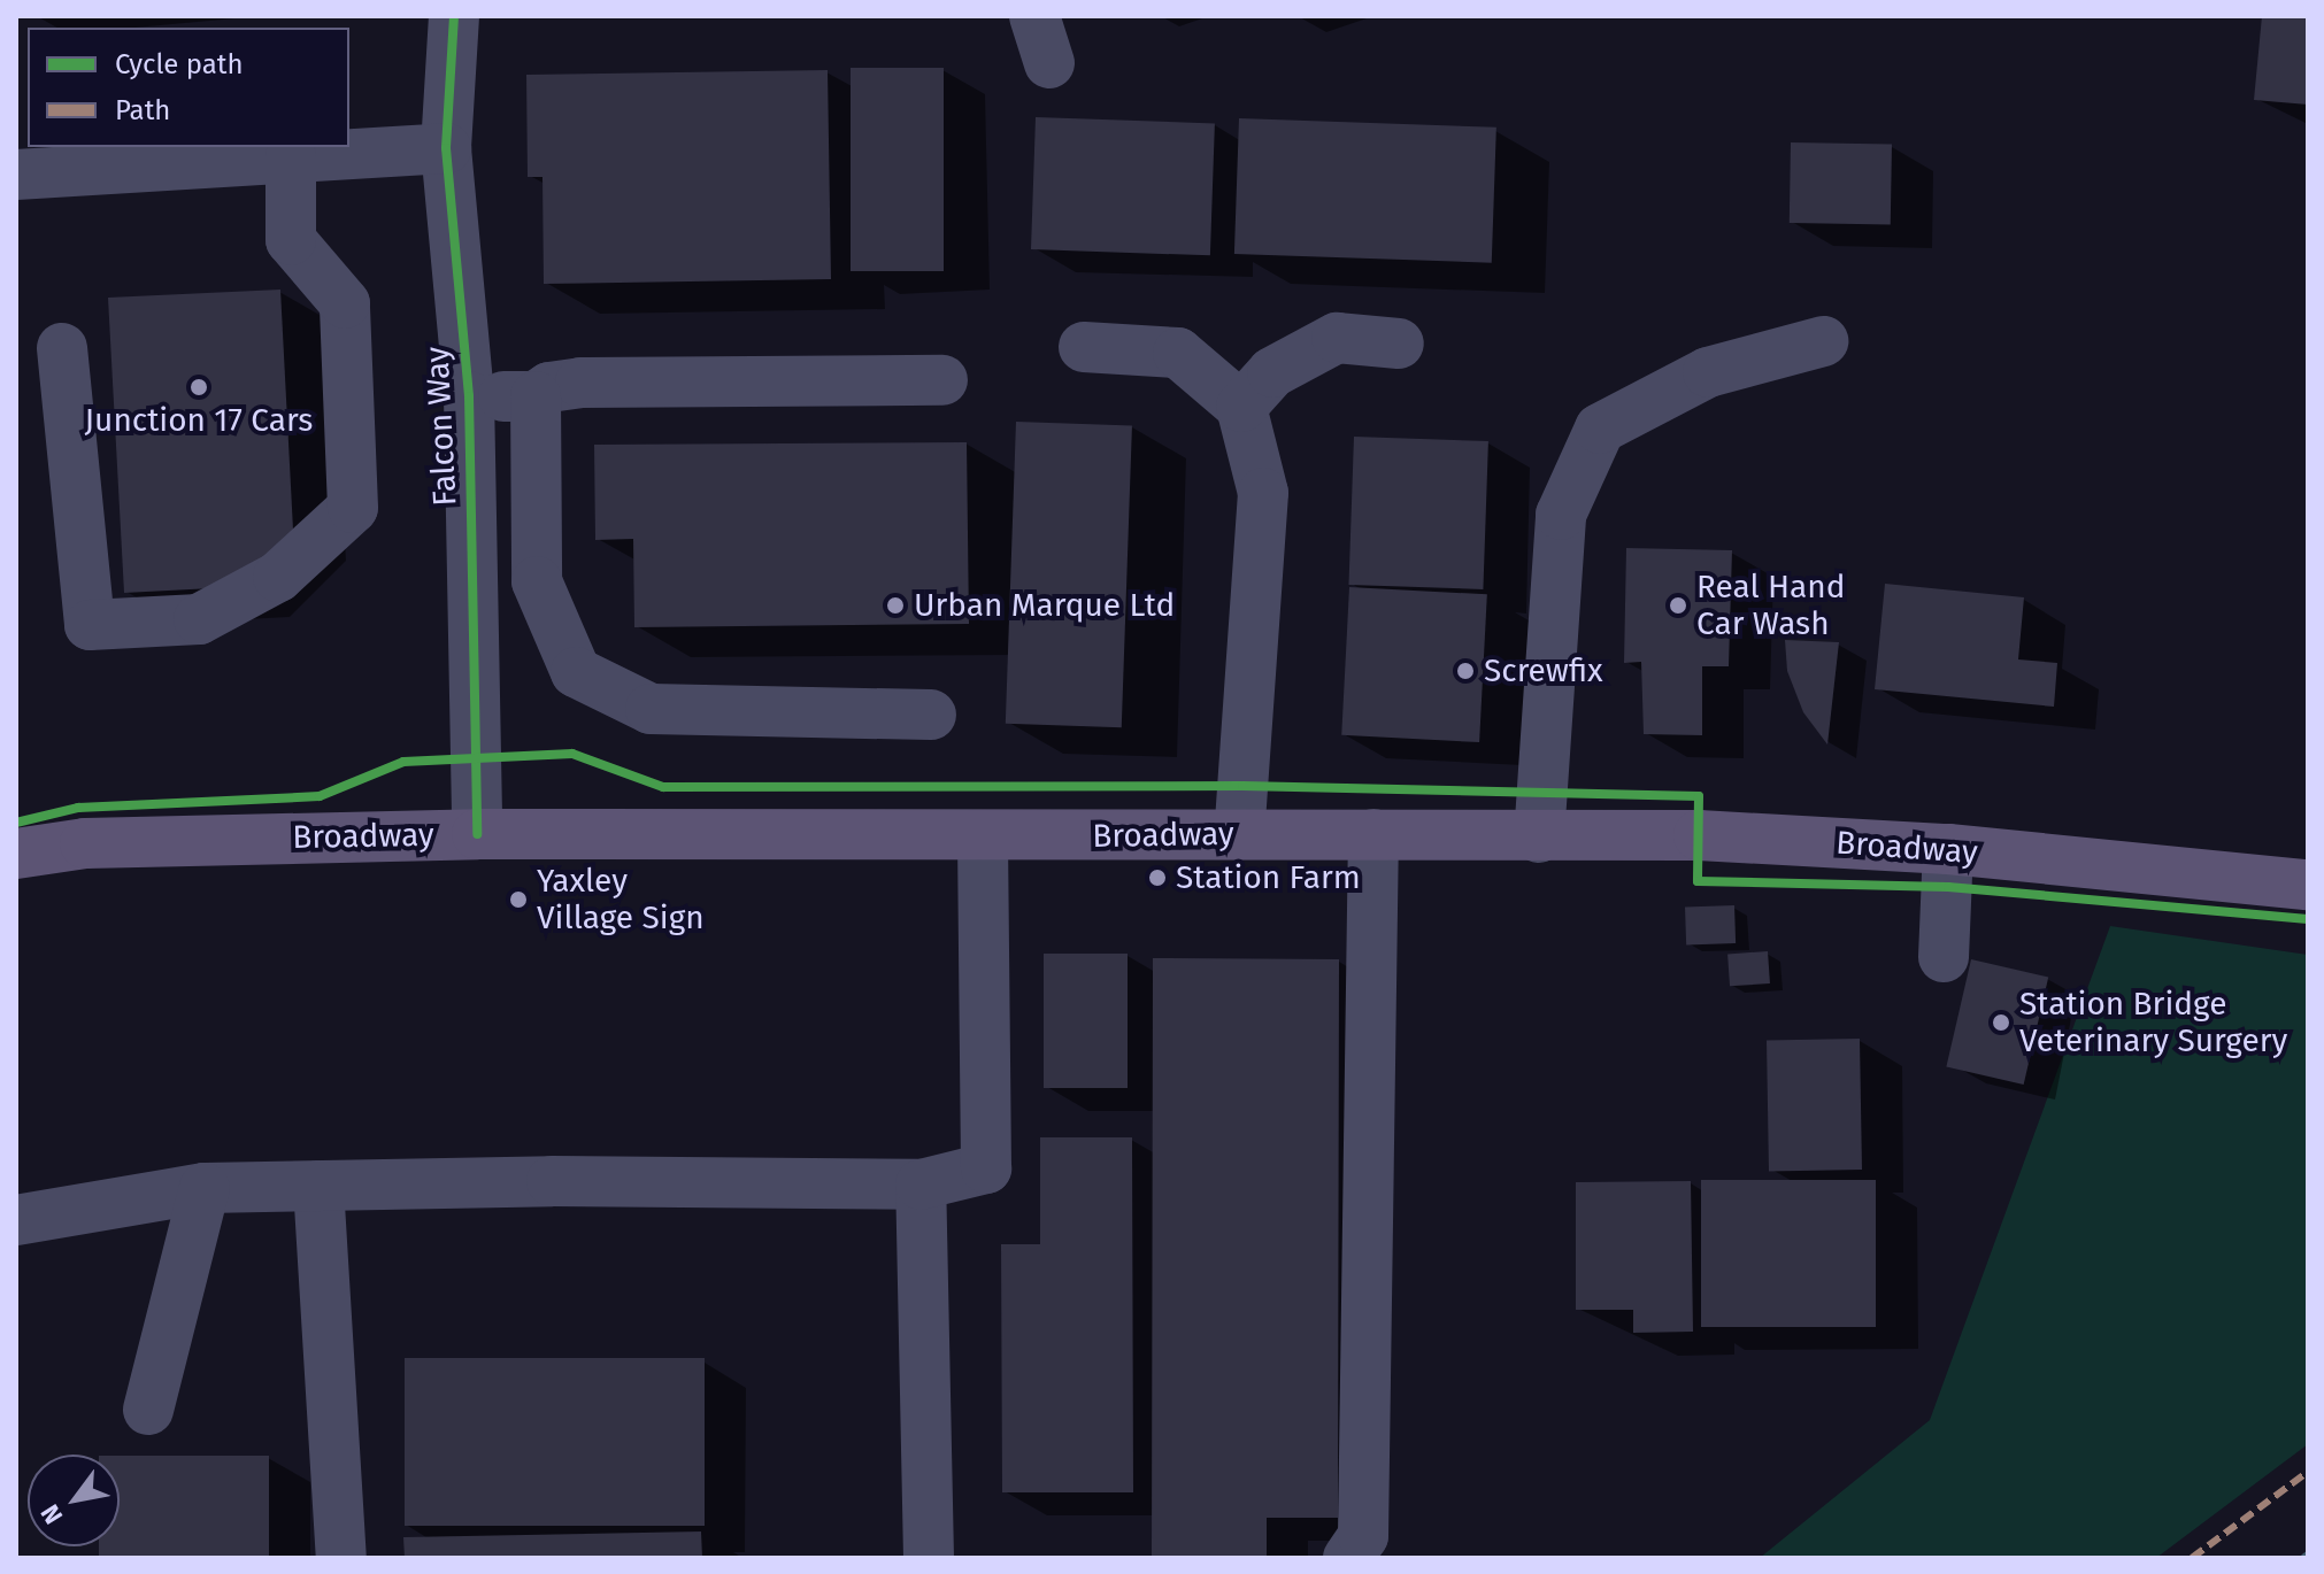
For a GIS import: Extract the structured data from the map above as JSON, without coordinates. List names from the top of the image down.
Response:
{
  "streets": {
    "main road": ["Broadway"],
    "street": ["Falcon Way"]
  },
  "crossings": [
    ["Falcon Way", "Broadway"]
  ],
  "places": [
    "Junction 17 Cars",
    "Urban Marque Ltd",
    "Real Hand Car Wash",
    "Screwfix",
    "Station Farm",
    "Yaxley Village Sign",
    "Station Bridge Veterinary Surgery"
  ],
  "legend": ["Cycle path", "Path"],
  "north": "bottom left"
}
